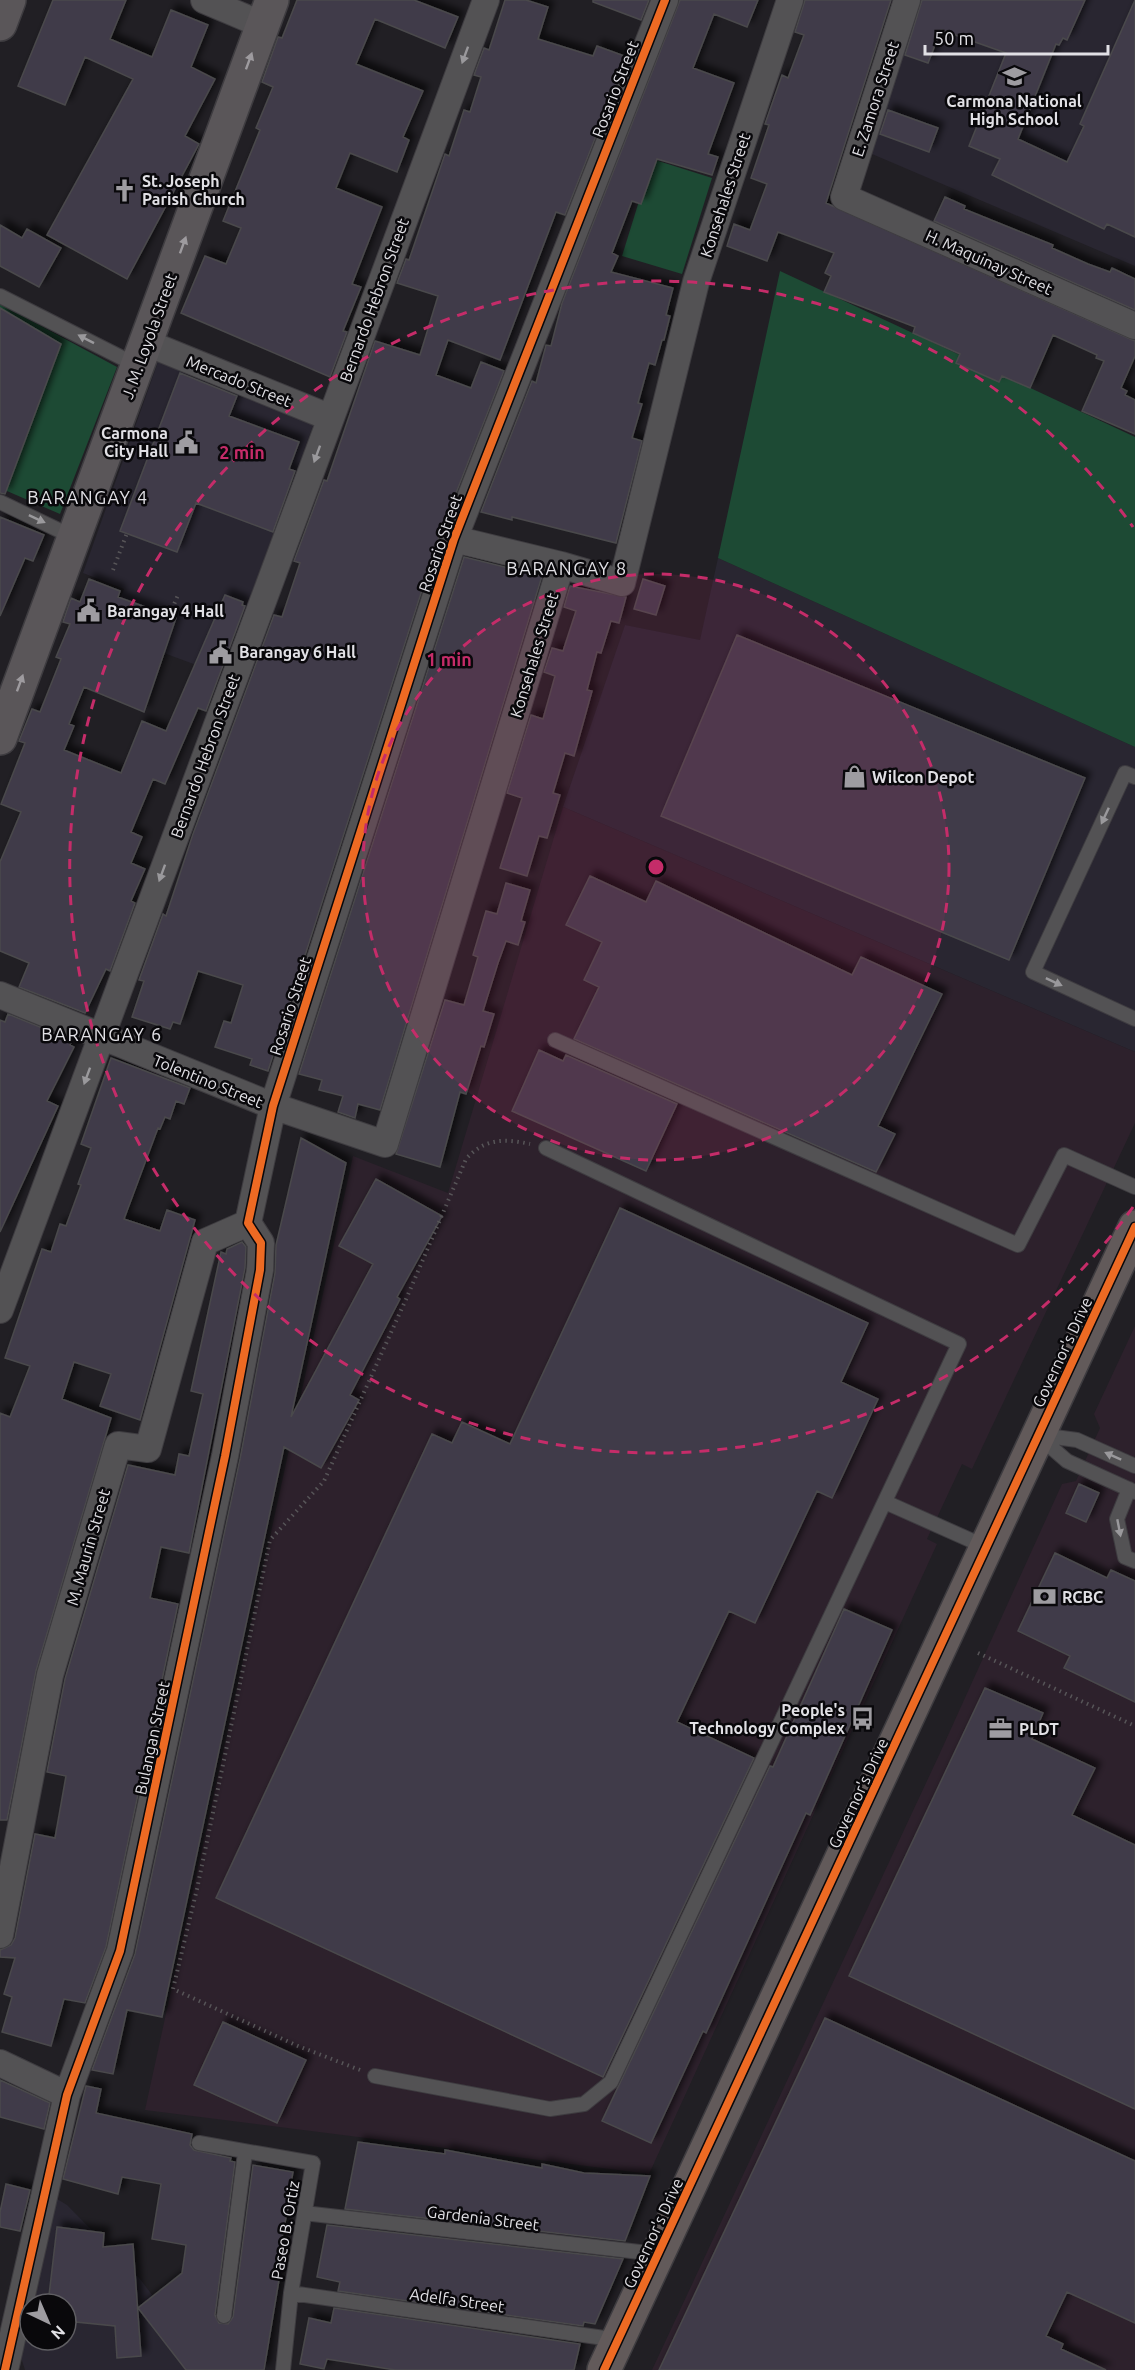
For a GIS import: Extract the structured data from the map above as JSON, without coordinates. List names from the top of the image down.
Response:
{
  "streets": {
    "highway": ["Governor's Drive"],
    "main road": ["J. M. Loyola Street"],
    "street": [
      "Rosario Street",
      "E. Zamora Street",
      "Konsehales Street",
      "H. Maquinay Street",
      "Bernardo Hebron Street",
      "Mercado Street",
      "Tolentino Street",
      "M. Maurin Street",
      "Bulangan Street"
    ],
    "lane": ["Gardenia Street", "Paseo B. Ortiz", "Adelfa Street"]
  },
  "crossings": [
    ["Rosario Street", "Tolentino Street"],
    ["E. Zamora Street", "H. Maquinay Street"],
    ["Konsehales Street", "Tolentino Street"],
    ["Bernardo Hebron Street", "Mercado Street"],
    ["Bernardo Hebron Street", "Tolentino Street"],
    ["J. M. Loyola Street", "Mercado Street"],
    ["Governor's Drive", "Gardenia Street"],
    ["Governor's Drive", "Adelfa Street"],
    ["M. Maurin Street", "Bulangan Street"],
    ["Gardenia Street", "Paseo B. Ortiz"],
    ["Paseo B. Ortiz", "Adelfa Street"]
  ],
  "one_way": ["Bernardo Hebron Street", "J. M. Loyola Street", "Mercado Street"],
  "districts": ["BARANGAY 4", "BARANGAY 8", "BARANGAY 6"],
  "places": {
    "school or university": ["Carmona National High School"],
    "church": ["St. Joseph Parish Church"],
    "public building": ["Carmona City Hall", "Barangay 4 Hall", "Barangay 6 Hall"],
    "shop": ["Wilcon Depot"],
    "bank": ["RCBC"],
    "bus stop": ["People's Technology Complex"],
    "office": ["PLDT"]
  },
  "scale_bar": "50 m",
  "north": "bottom right",
  "rings": ["2 min", "1 min"]
}
